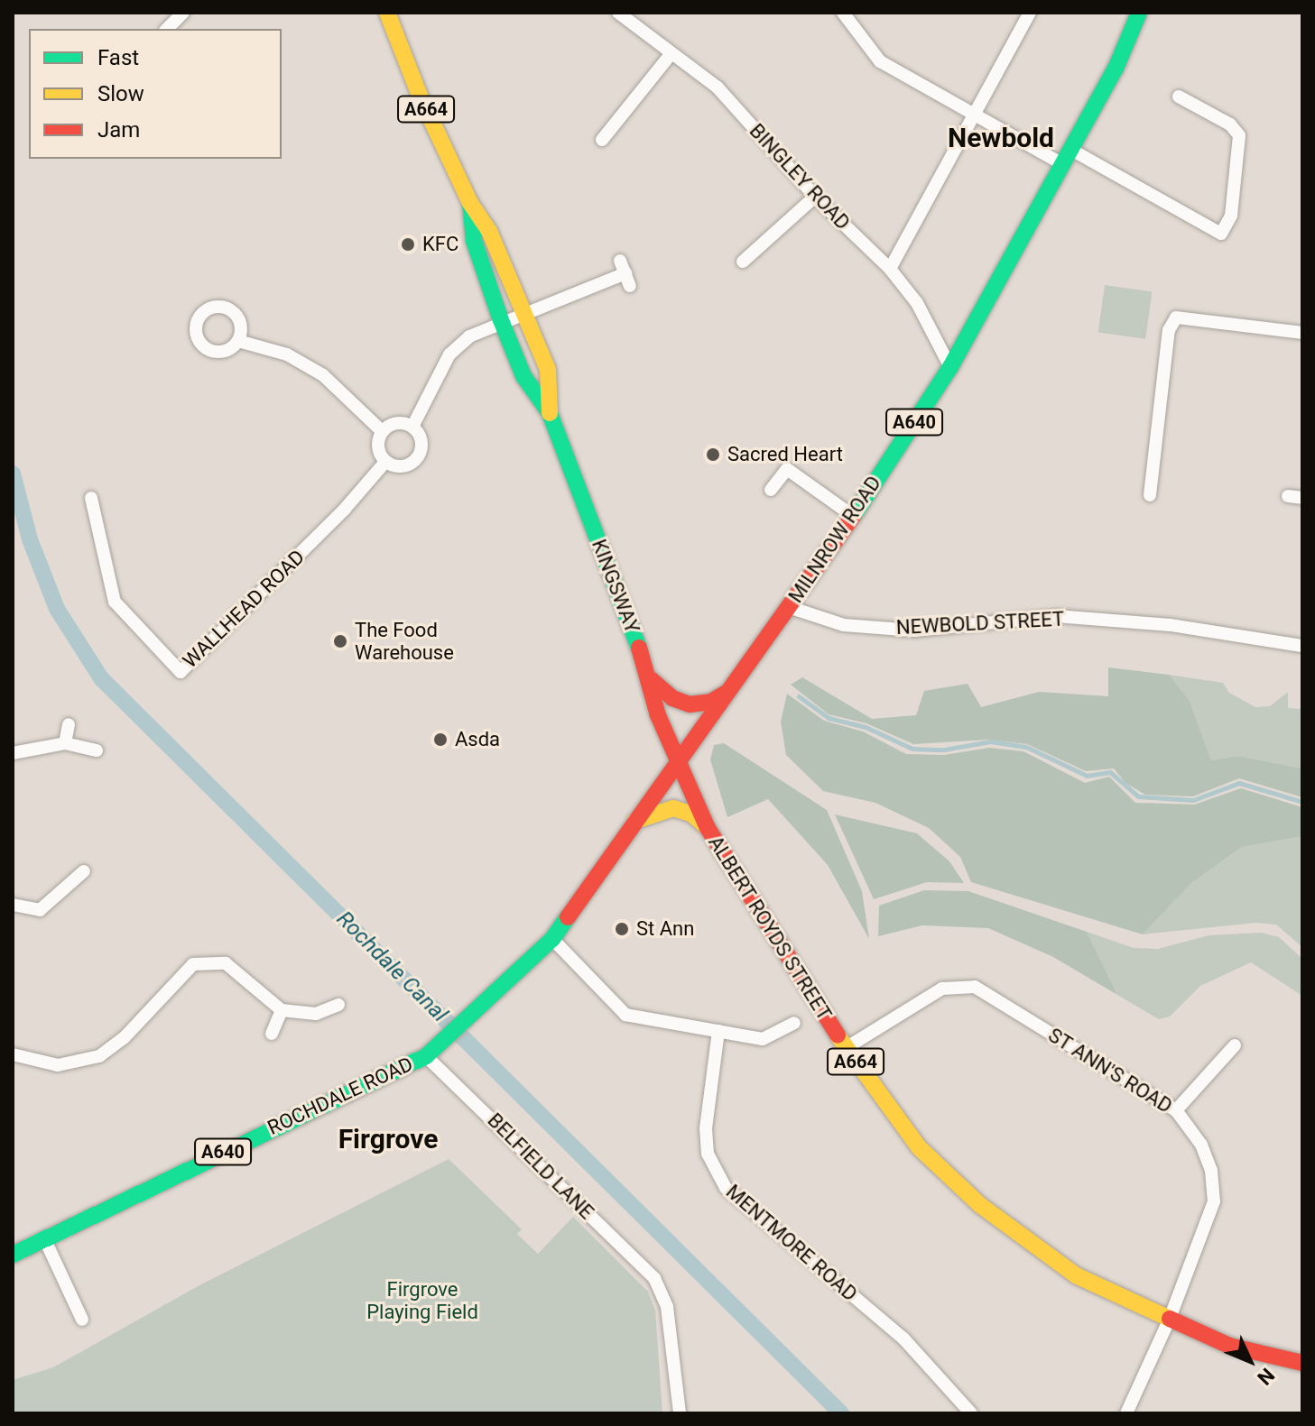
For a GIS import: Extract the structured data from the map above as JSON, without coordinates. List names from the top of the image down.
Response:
{
  "streets": {
    "main road": [
      "A664",
      "A640",
      "MILNROW ROAD",
      "KINGSWAY",
      "ALBERT ROYDS STREET",
      "ROCHDALE ROAD"
    ],
    "street": [
      "BINGLEY ROAD",
      "WALLHEAD ROAD",
      "NEWBOLD STREET",
      "ST ANN'S ROAD",
      "BELFIELD LANE",
      "MENTMORE ROAD"
    ]
  },
  "crossings": [
    ["A664", "MILNROW ROAD"],
    ["A664", "ALBERT ROYDS STREET"],
    ["BINGLEY ROAD", "MILNROW ROAD"],
    ["MILNROW ROAD", "KINGSWAY"],
    ["MILNROW ROAD", "NEWBOLD STREET"],
    ["MILNROW ROAD", "ALBERT ROYDS STREET"],
    ["MILNROW ROAD", "ROCHDALE ROAD"],
    ["KINGSWAY", "ALBERT ROYDS STREET"],
    ["ALBERT ROYDS STREET", "ST ANN'S ROAD"],
    ["ROCHDALE ROAD", "BELFIELD LANE"]
  ],
  "districts": ["Newbold", "Firgrove"],
  "water": ["Rochdale Canal"],
  "parks": ["Firgrove Playing Field"],
  "places": [
    "KFC",
    "Sacred Heart",
    "The Food Warehouse",
    "Asda",
    "St Ann"
  ],
  "legend": ["Fast", "Slow", "Jam"],
  "north": "bottom right"
}
